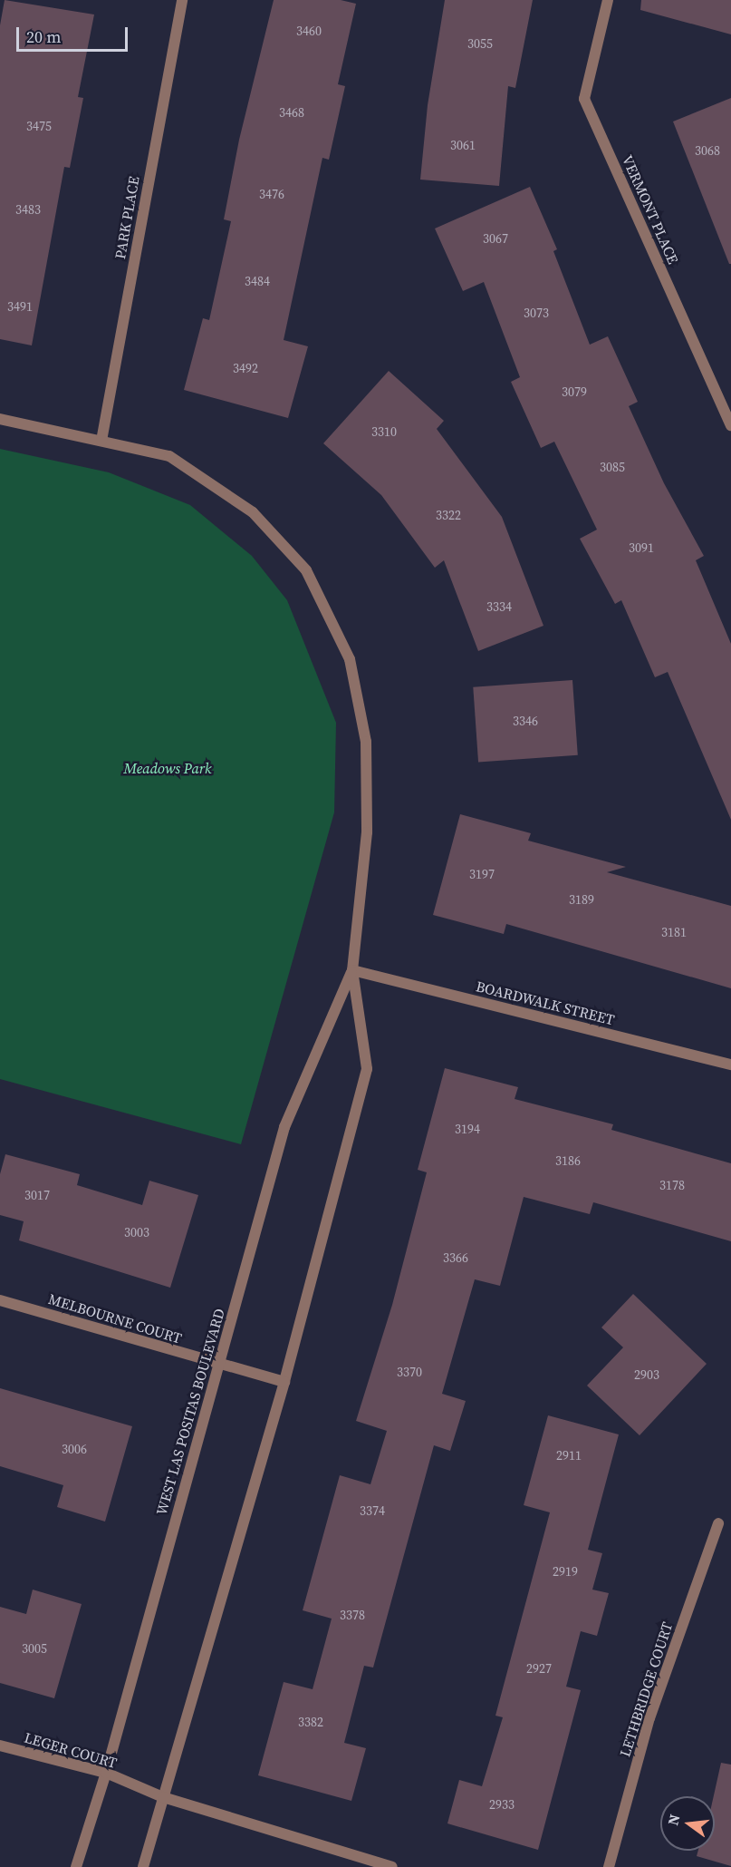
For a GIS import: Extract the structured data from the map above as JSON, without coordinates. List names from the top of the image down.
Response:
{
  "streets": {
    "street": [
      "VERMONT PLACE",
      "PARK PLACE",
      "BOARDWALK STREET",
      "MELBOURNE COURT",
      "WEST LAS POSITAS BOULEVARD",
      "LETHBRIDGE COURT",
      "LEGER COURT"
    ]
  },
  "crossings": [
    ["PARK PLACE", "WEST LAS POSITAS BOULEVARD"],
    ["BOARDWALK STREET", "WEST LAS POSITAS BOULEVARD"],
    ["MELBOURNE COURT", "WEST LAS POSITAS BOULEVARD"],
    ["WEST LAS POSITAS BOULEVARD", "LEGER COURT"]
  ],
  "parks": ["Meadows Park"],
  "house_numbers": [
    "3460",
    "3055",
    "3468",
    "3475",
    "3061",
    "3068",
    "3476",
    "3483",
    "3067",
    "3484",
    "3491",
    "3073",
    "3492",
    "3079",
    "3310",
    "3085",
    "3322",
    "3091",
    "3334",
    "3346",
    "3197",
    "3189",
    "3181",
    "3194",
    "3186",
    "3178",
    "3017",
    "3003",
    "3366",
    "3370",
    "2903",
    "3006",
    "2911",
    "3374",
    "2919",
    "3378",
    "3005",
    "2927",
    "3382",
    "2933"
  ],
  "scale_bar": "20 m",
  "north": "left"
}
